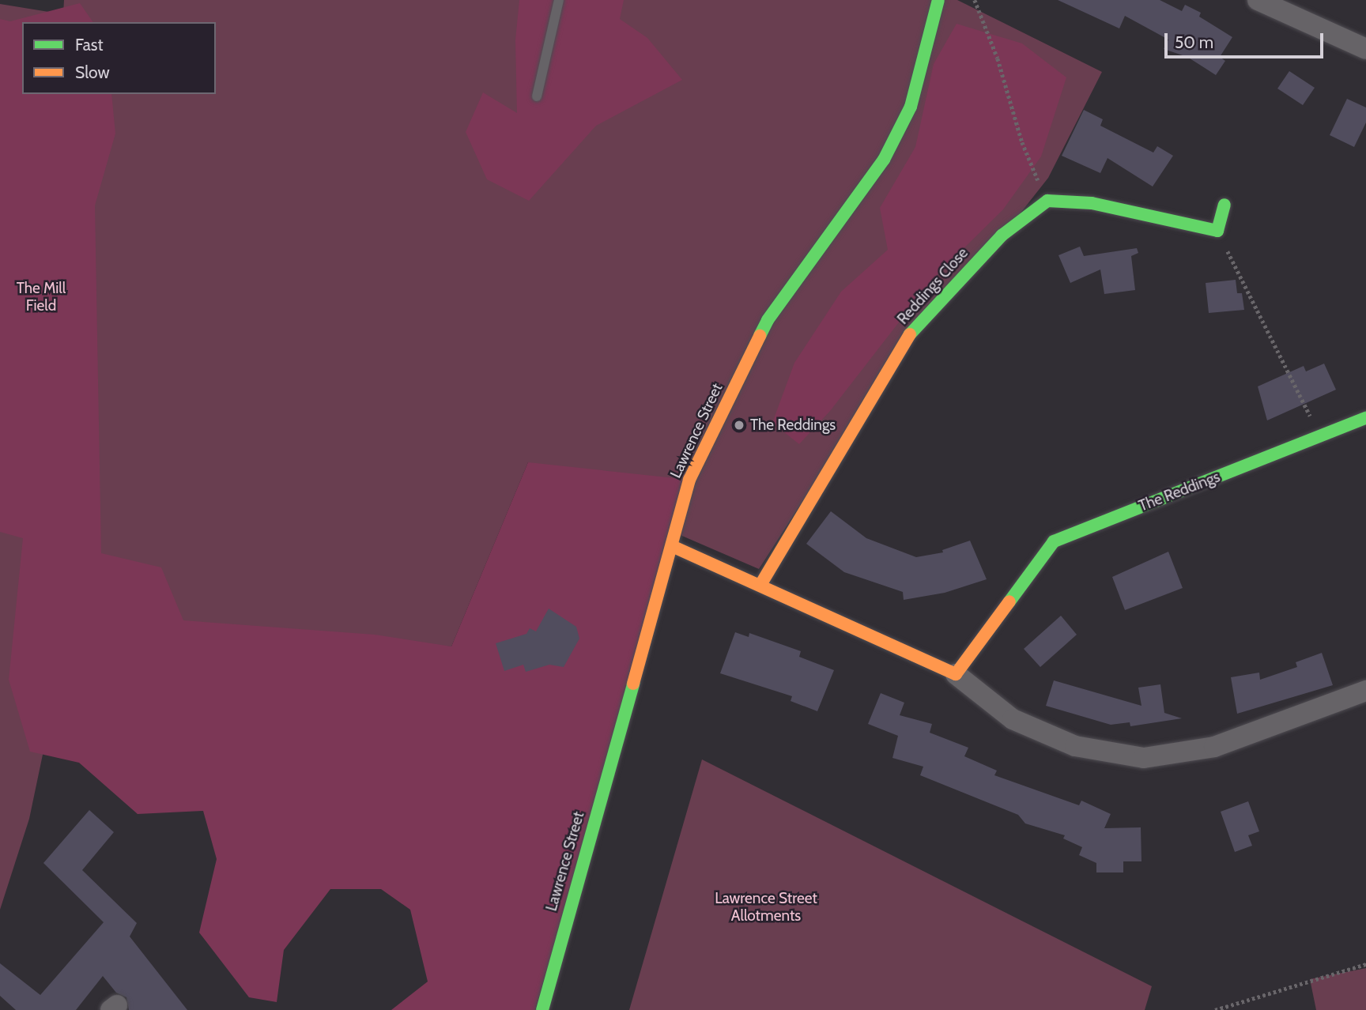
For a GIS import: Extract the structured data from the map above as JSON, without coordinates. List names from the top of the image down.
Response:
{
  "streets": {
    "street": ["Reddings Close", "Lawrence Street", "The Reddings"]
  },
  "parks": ["The Mill Field", "Lawrence Street Allotments"],
  "places": ["The Reddings"],
  "legend": ["Fast", "Slow"],
  "scale_bar": "50 m"
}
